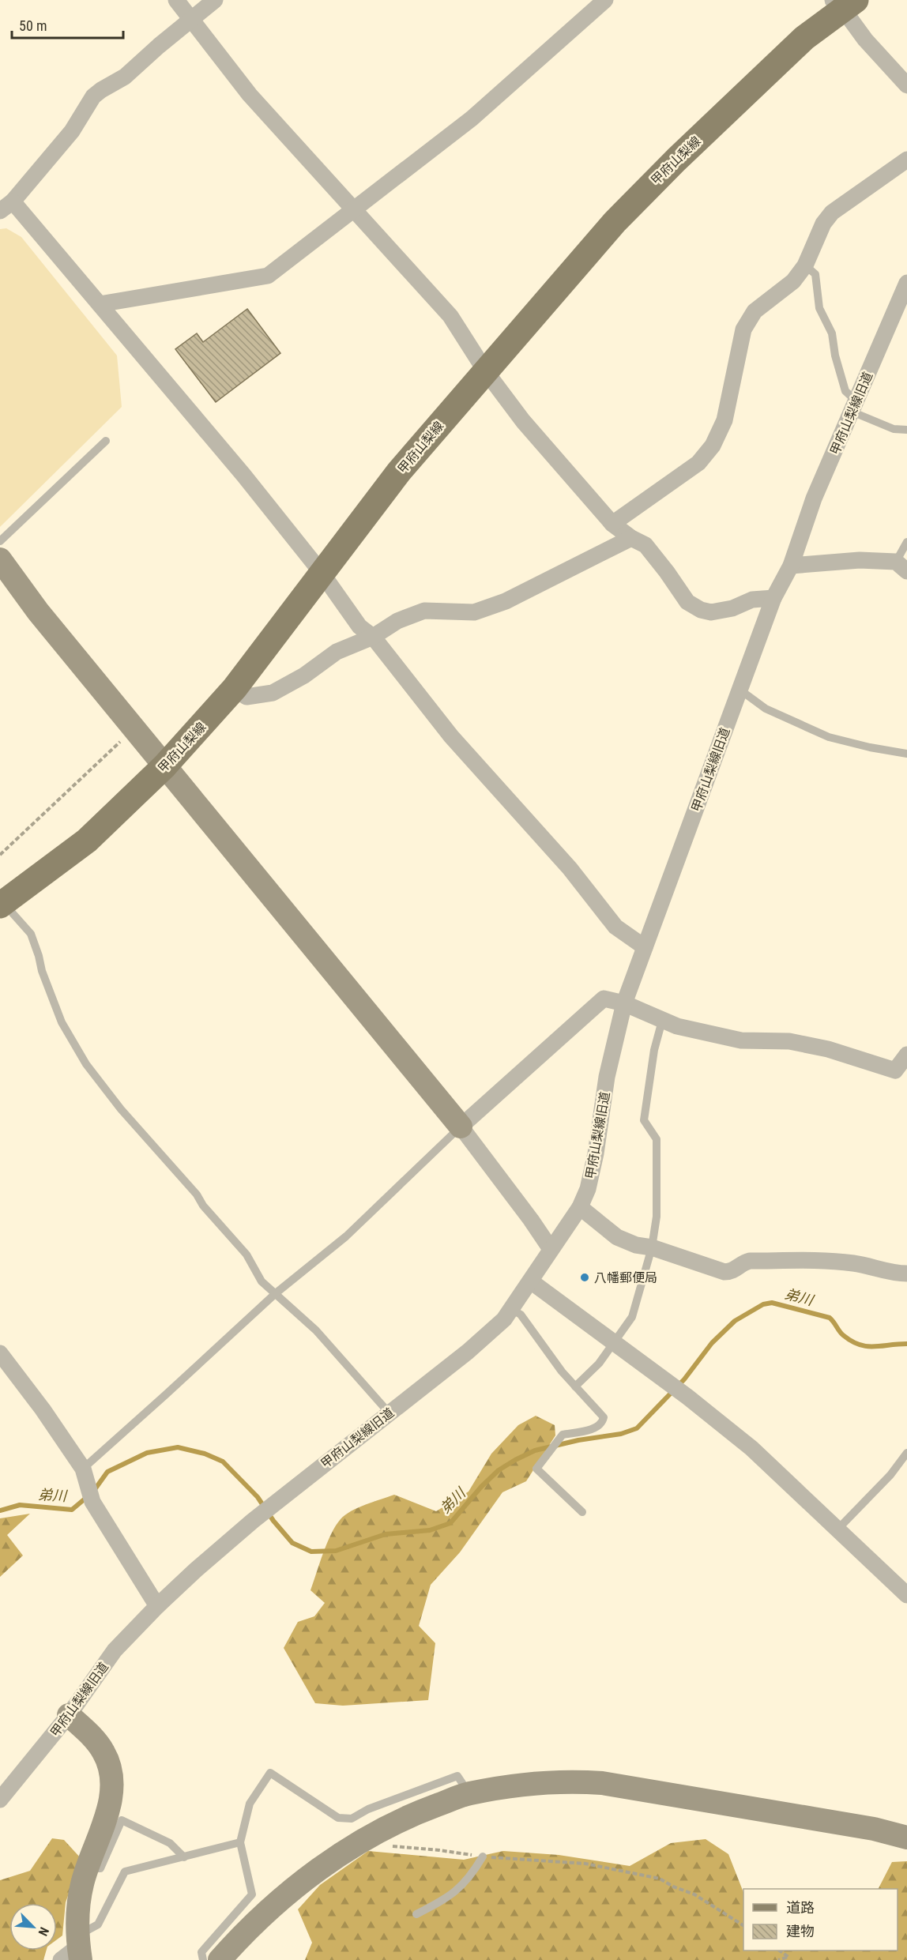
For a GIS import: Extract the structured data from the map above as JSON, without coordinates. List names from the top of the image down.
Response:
{
  "streets": {
    "main road": ["甲府山梨線"],
    "street": ["甲府山梨線旧道"]
  },
  "water": ["弟川"],
  "places": ["八幡郵便局"],
  "legend": ["道路", "建物"],
  "scale_bar": "50 m",
  "north": "bottom right"
}
